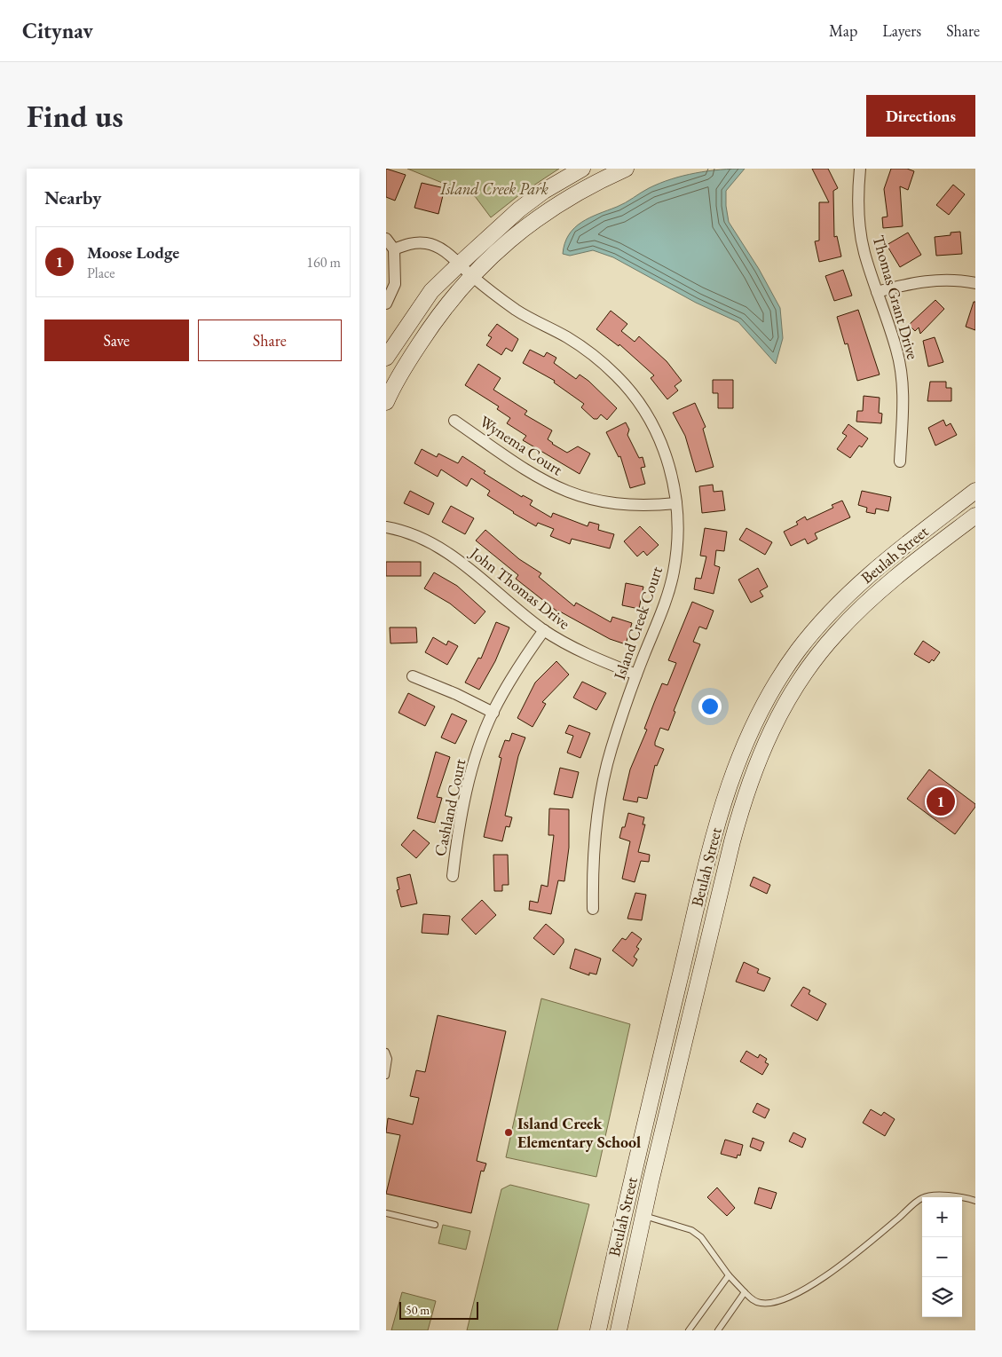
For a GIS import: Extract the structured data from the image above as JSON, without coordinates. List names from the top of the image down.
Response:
{
  "streets": {
    "main road": ["Beulah Street"],
    "street": [
      "Thomas Grant Drive",
      "Wynema Court",
      "John Thomas Drive",
      "Island Creek Court",
      "Cashland Court"
    ]
  },
  "crossings": [
    ["Wynema Court", "Island Creek Court"],
    ["John Thomas Drive", "Island Creek Court"],
    ["John Thomas Drive", "Cashland Court"]
  ],
  "parks": ["Island Creek Park"],
  "places": ["Island Creek Elementary School"],
  "scale_bar": "50 m",
  "page": {
    "header": "Citynav",
    "nav": ["Map", "Layers", "Share"],
    "buttons": [
      "Directions",
      ["Save", "Share"]
    ],
    "title": "Find us",
    "heading": "Nearby",
    "list": [
      {
        "mark": "1",
        "name": "Moose Lodge",
        "note": "Place",
        "value": "160 m"
      }
    ],
    "pins": "1",
    "map_buttons": ["+", "−"],
    "scale": "50 m"
  }
}
